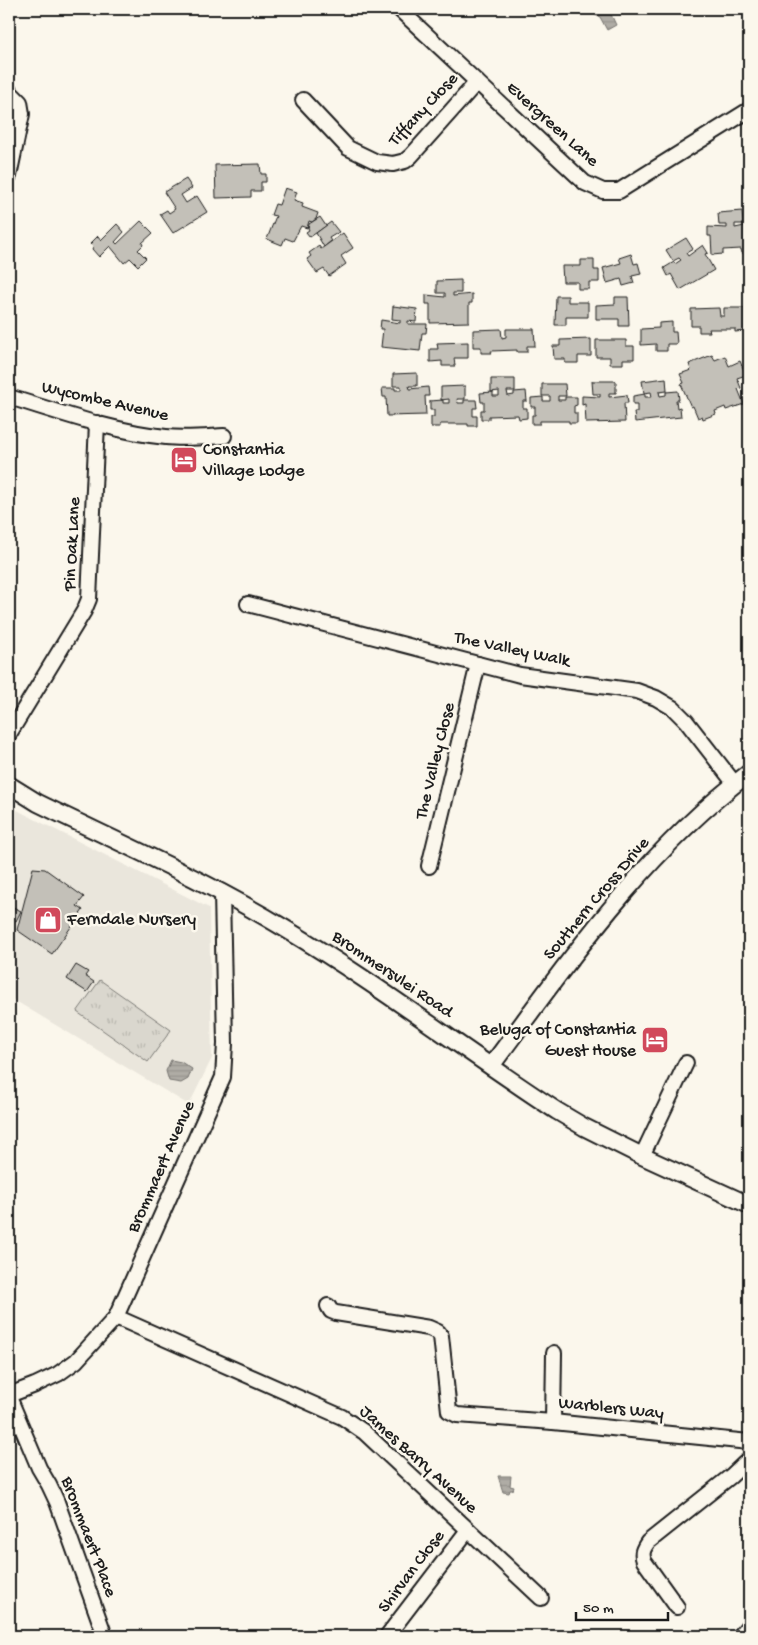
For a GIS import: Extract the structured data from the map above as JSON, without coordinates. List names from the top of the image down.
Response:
{
  "streets": {
    "street": [
      "Tiffany Close",
      "Evergreen Lane",
      "Wycombe Avenue",
      "Pin Oak Lane",
      "The Valley Walk",
      "The Valley Close",
      "Southern Cross Drive",
      "Brommersvlei Road",
      "Brommaert Avenue",
      "Warblers Way",
      "James Barry Avenue",
      "Brommaert Place",
      "Shirvan Close"
    ]
  },
  "crossings": [
    ["Tiffany Close", "Evergreen Lane"],
    ["Wycombe Avenue", "Pin Oak Lane"],
    ["The Valley Walk", "The Valley Close"],
    ["The Valley Walk", "Southern Cross Drive"],
    ["Southern Cross Drive", "Brommersvlei Road"],
    ["Brommersvlei Road", "Brommaert Avenue"],
    ["Brommaert Avenue", "James Barry Avenue"],
    ["Brommaert Avenue", "Brommaert Place"],
    ["James Barry Avenue", "Shirvan Close"]
  ],
  "places": {
    "hotel": ["Constantia Village Lodge", "Beluga of Constantia Guest House"],
    "shop": ["Ferndale Nursery"]
  },
  "scale_bar": "50 m"
}
